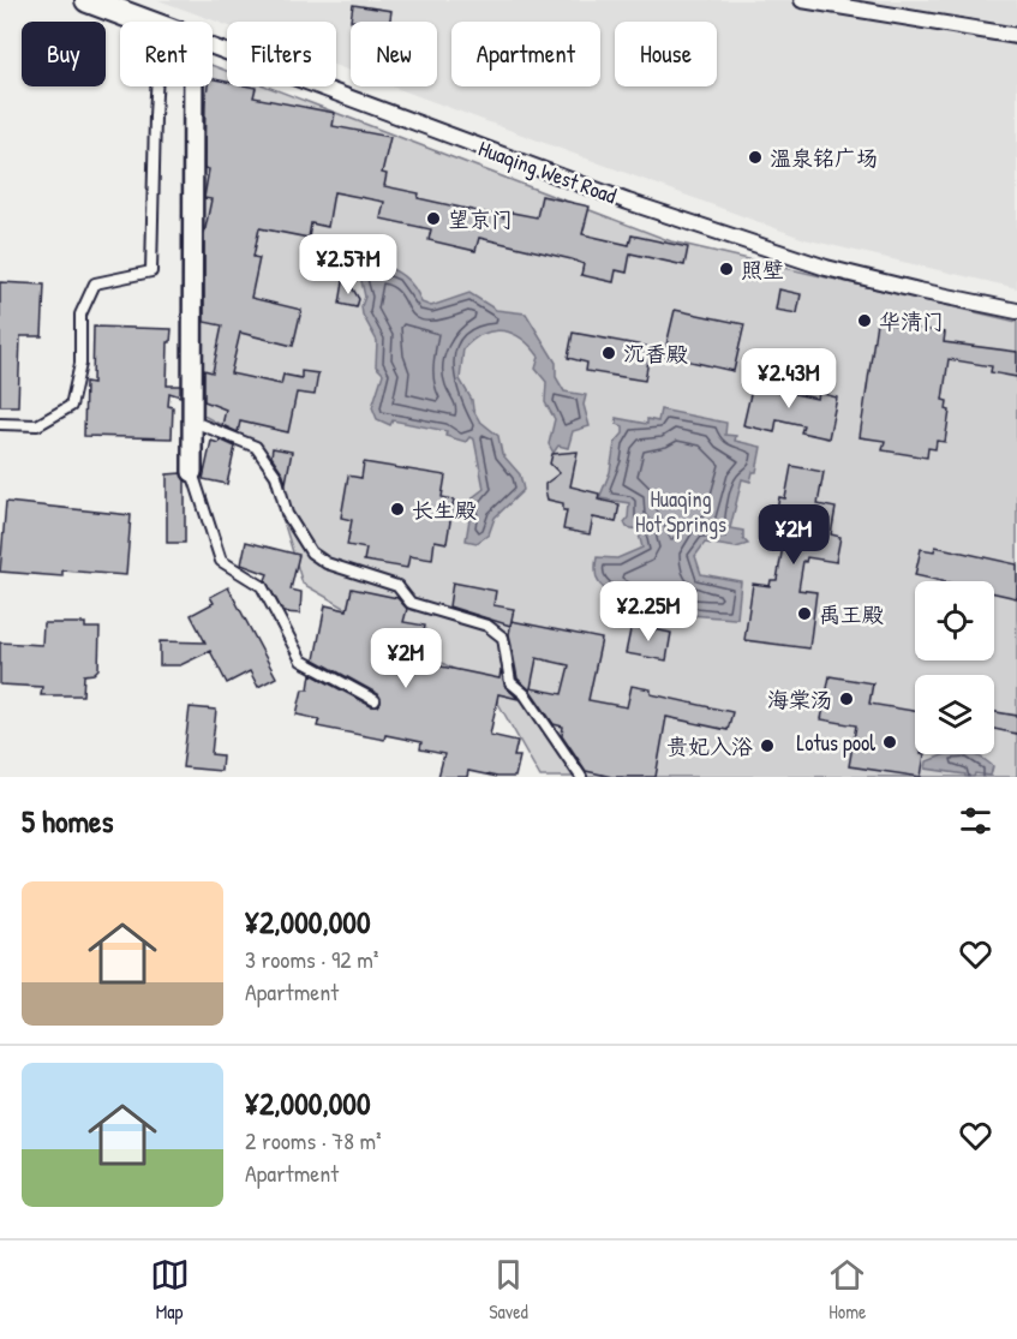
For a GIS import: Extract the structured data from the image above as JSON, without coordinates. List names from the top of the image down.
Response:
{
  "streets": {
    "street": ["Huaqing West Road"]
  },
  "parks": ["Huaqing Hot Springs"],
  "places": [
    "温泉铭广场",
    "望京门",
    "照壁",
    "华清门",
    "沉香殿",
    "长生殿",
    "禹王殿",
    "海棠汤",
    "Lotus pool",
    "贵妃入浴"
  ],
  "page": {
    "chip": [
      "Buy",
      "Rent",
      "Filters",
      "New",
      "Apartment",
      "House"
    ],
    "price": [
      "¥2.57M",
      "¥2.43M",
      "¥2M",
      "¥2.25M",
      "¥2M"
    ],
    "heading": "5 homes",
    "list": [
      {
        "name": "¥2,000,000",
        "note": "3 rooms · 92 m² · Apartment"
      },
      {
        "name": "¥2,000,000",
        "note": "2 rooms · 78 m² · Apartment"
      }
    ],
    "tabs": ["Map", "Saved", "Home"]
  }
}
